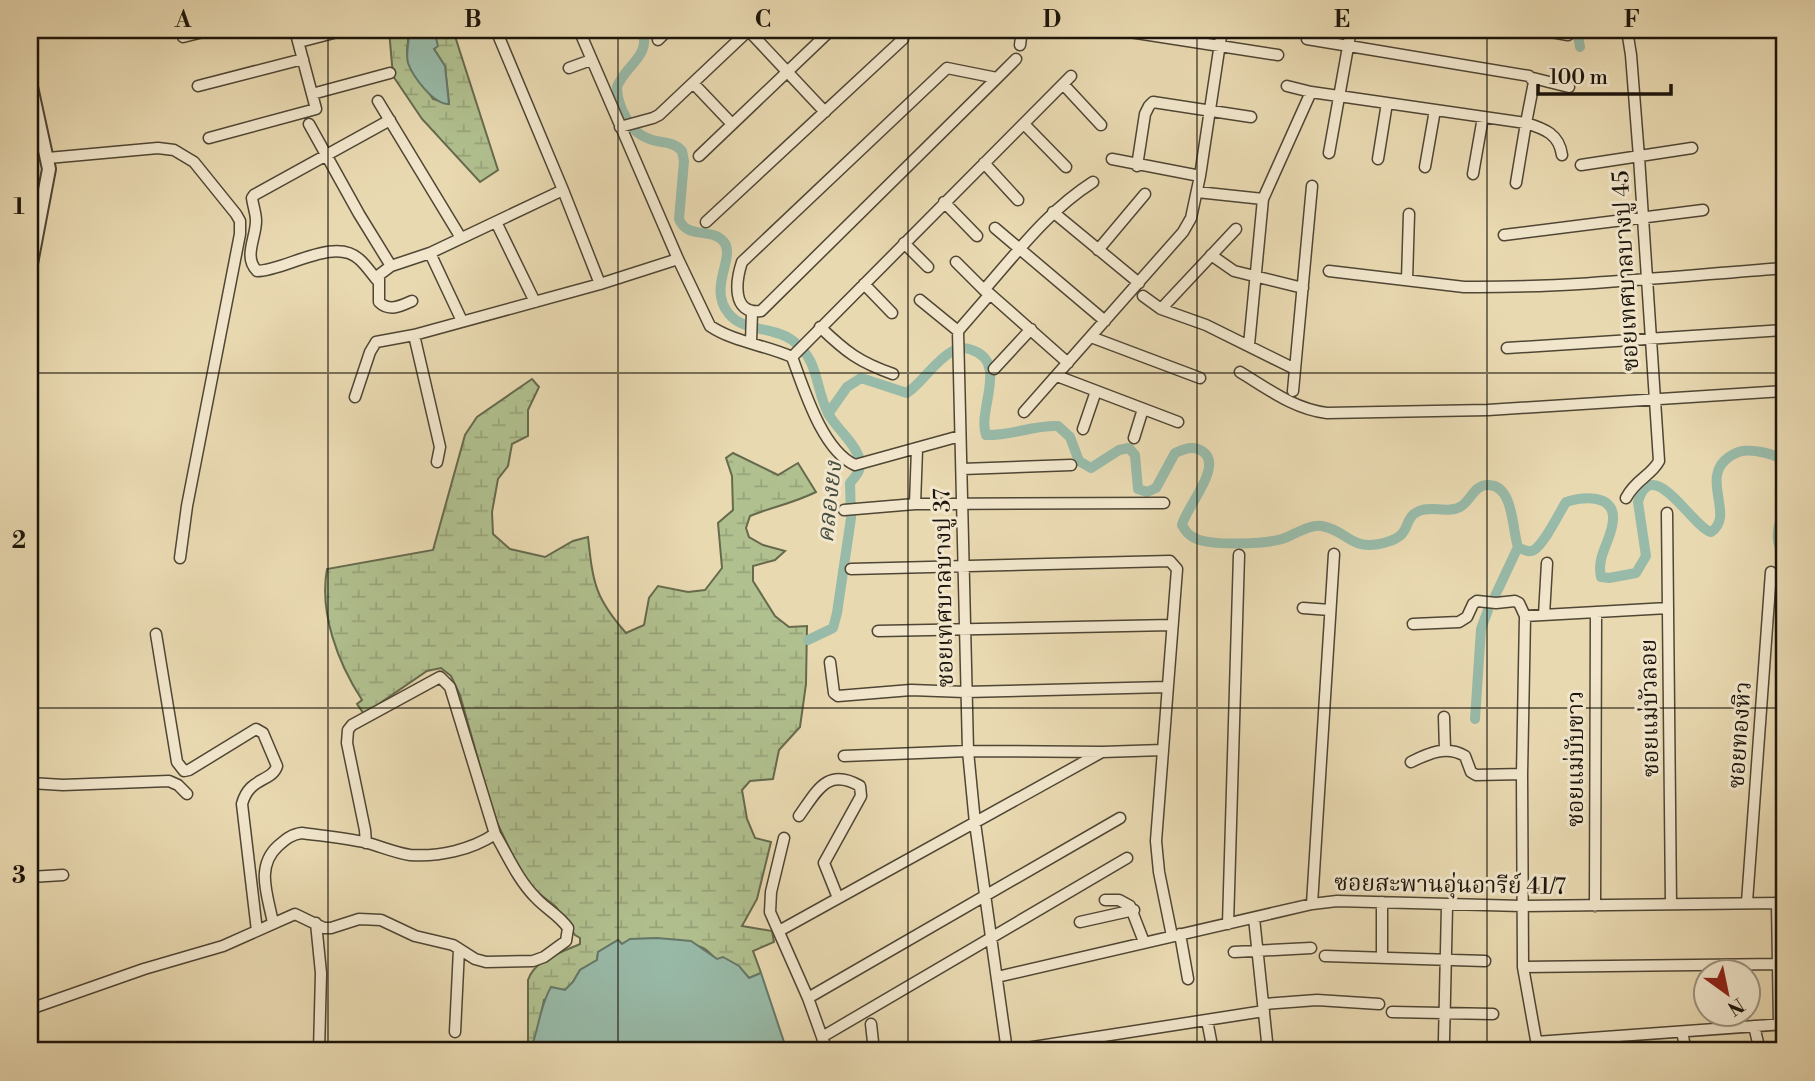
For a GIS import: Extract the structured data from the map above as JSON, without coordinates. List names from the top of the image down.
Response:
{
  "streets": {
    "street": [
      "ซอยเทศบาลบางปู 45",
      "ซอยเทศบาลบางปู 37",
      "ซอยแม่บัวลอย",
      "ซอยทองหิว",
      "ซอยแม่บับขาว",
      "ซอยสะพานอุ่นอารีย์ 41/7"
    ]
  },
  "crossings": [
    ["ซอยเทศบาลบางปู 37", "ซอยสะพานอุ่นอารีย์ 41/7"],
    ["ซอยแม่บัวลอย", "ซอยสะพานอุ่นอารีย์ 41/7"],
    ["ซอยทองหิว", "ซอยสะพานอุ่นอารีย์ 41/7"],
    ["ซอยแม่บับขาว", "ซอยสะพานอุ่นอารีย์ 41/7"]
  ],
  "water": ["คลองยง"],
  "scale_bar": "100 m",
  "north": "bottom right",
  "grid": {
    "columns": [
      "A",
      "B",
      "C",
      "D",
      "E",
      "F"
    ],
    "rows": ["1", "2", "3"]
  }
}
